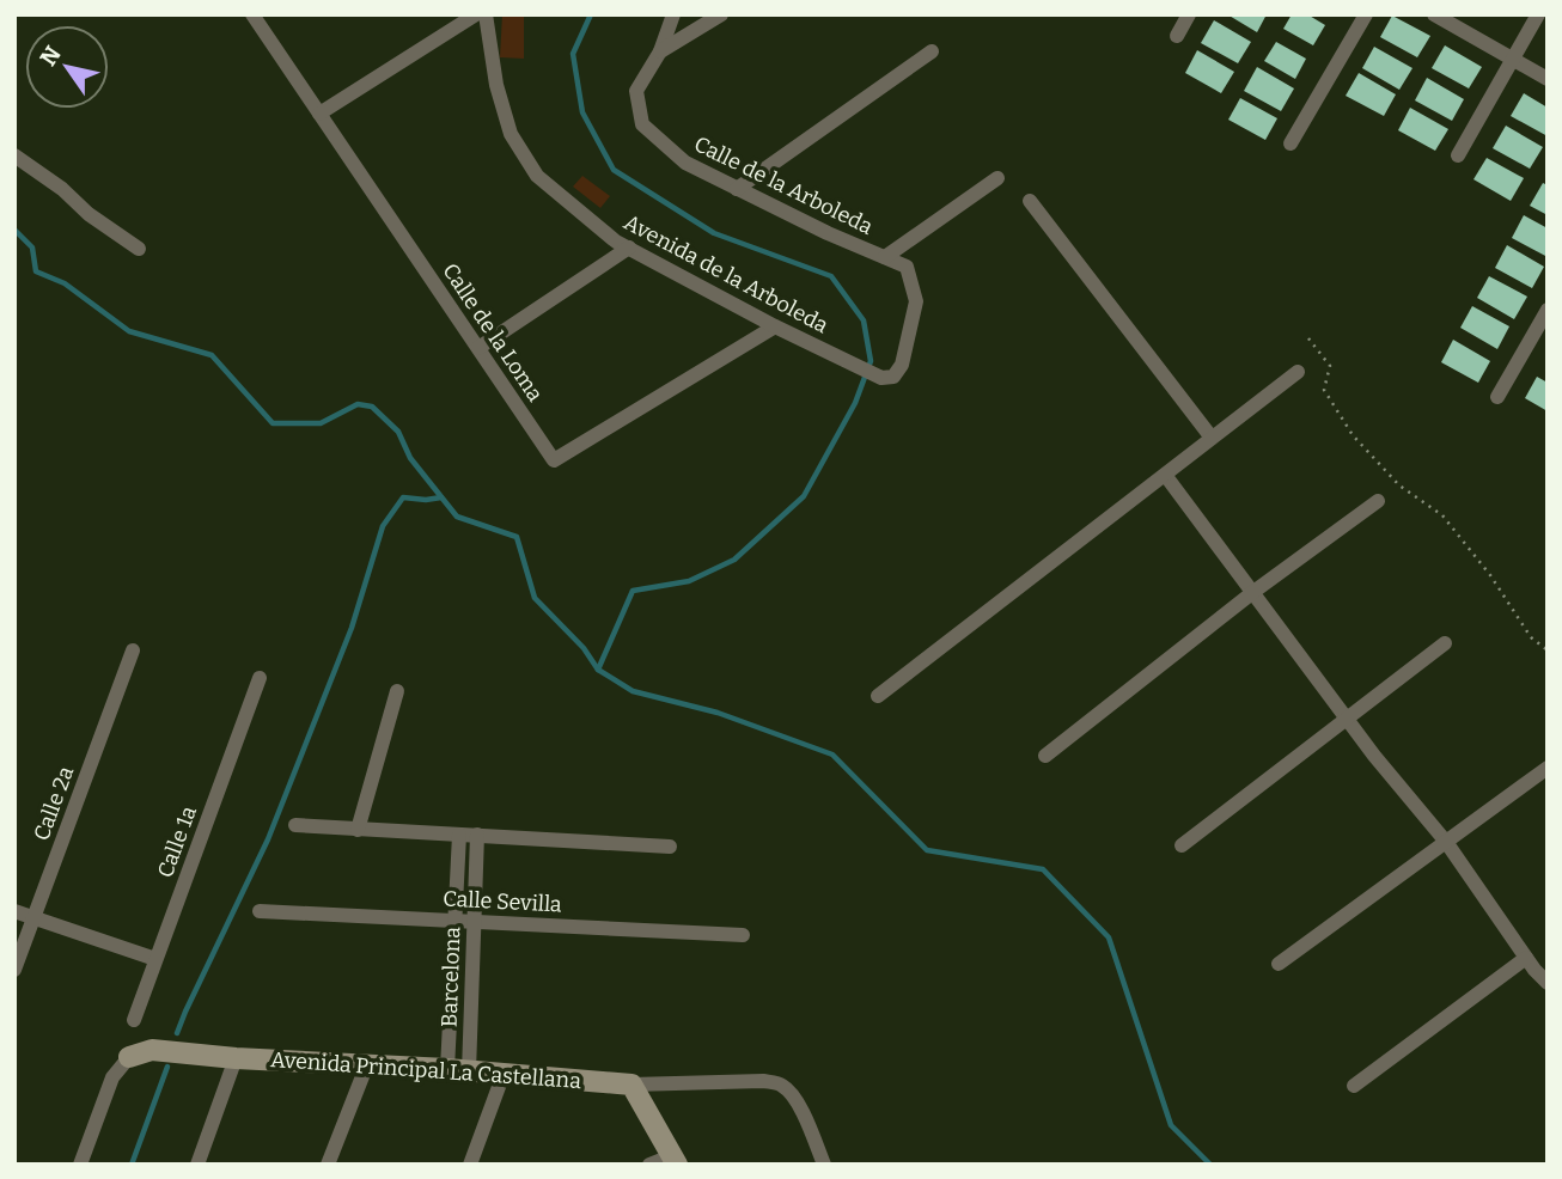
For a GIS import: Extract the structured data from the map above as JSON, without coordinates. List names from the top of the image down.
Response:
{
  "streets": {
    "street": [
      "Calle de la Arboleda",
      "Avenida de la Arboleda",
      "Calle de la Loma",
      "Calle 2a",
      "Calle 1a",
      "Calle Sevilla",
      "Barcelona",
      "Avenida Principal La Castellana"
    ]
  },
  "crossings": [
    ["Calle de la Arboleda", "Avenida de la Arboleda"],
    ["Avenida de la Arboleda", "Calle de la Loma"],
    ["Calle Sevilla", "Barcelona"],
    ["Barcelona", "Avenida Principal La Castellana"]
  ],
  "north": "top left"
}
